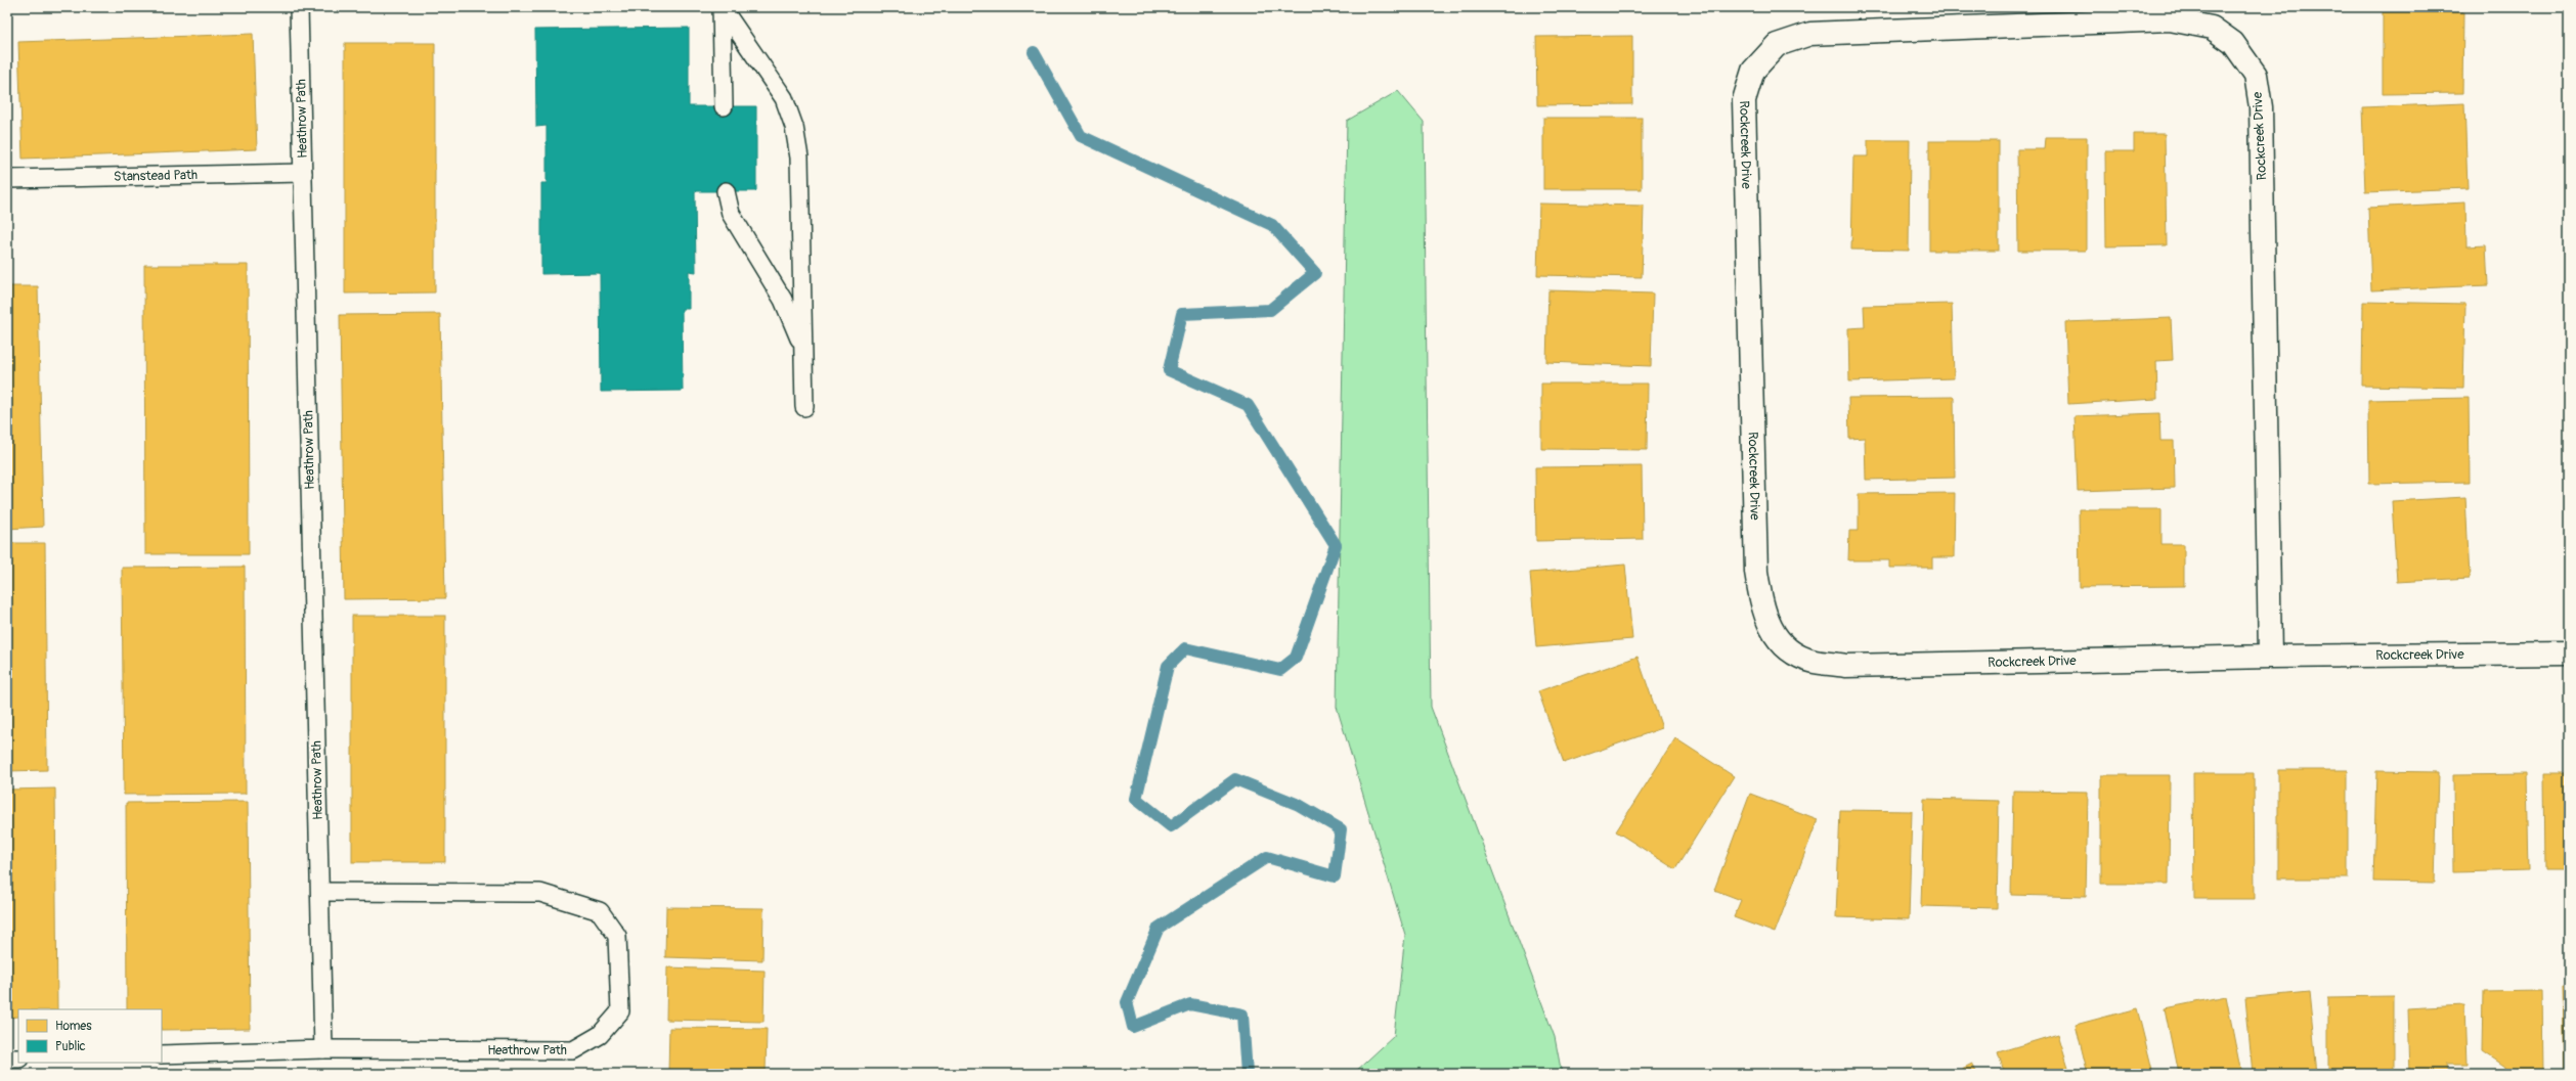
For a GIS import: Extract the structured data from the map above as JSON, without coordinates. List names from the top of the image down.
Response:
{
  "streets": {
    "street": ["Rockcreek Drive"],
    "lane": ["Heathrow Path", "Stanstead Path"]
  },
  "crossings": [
    ["Heathrow Path", "Stanstead Path"]
  ],
  "legend": ["Homes", "Public"]
}
